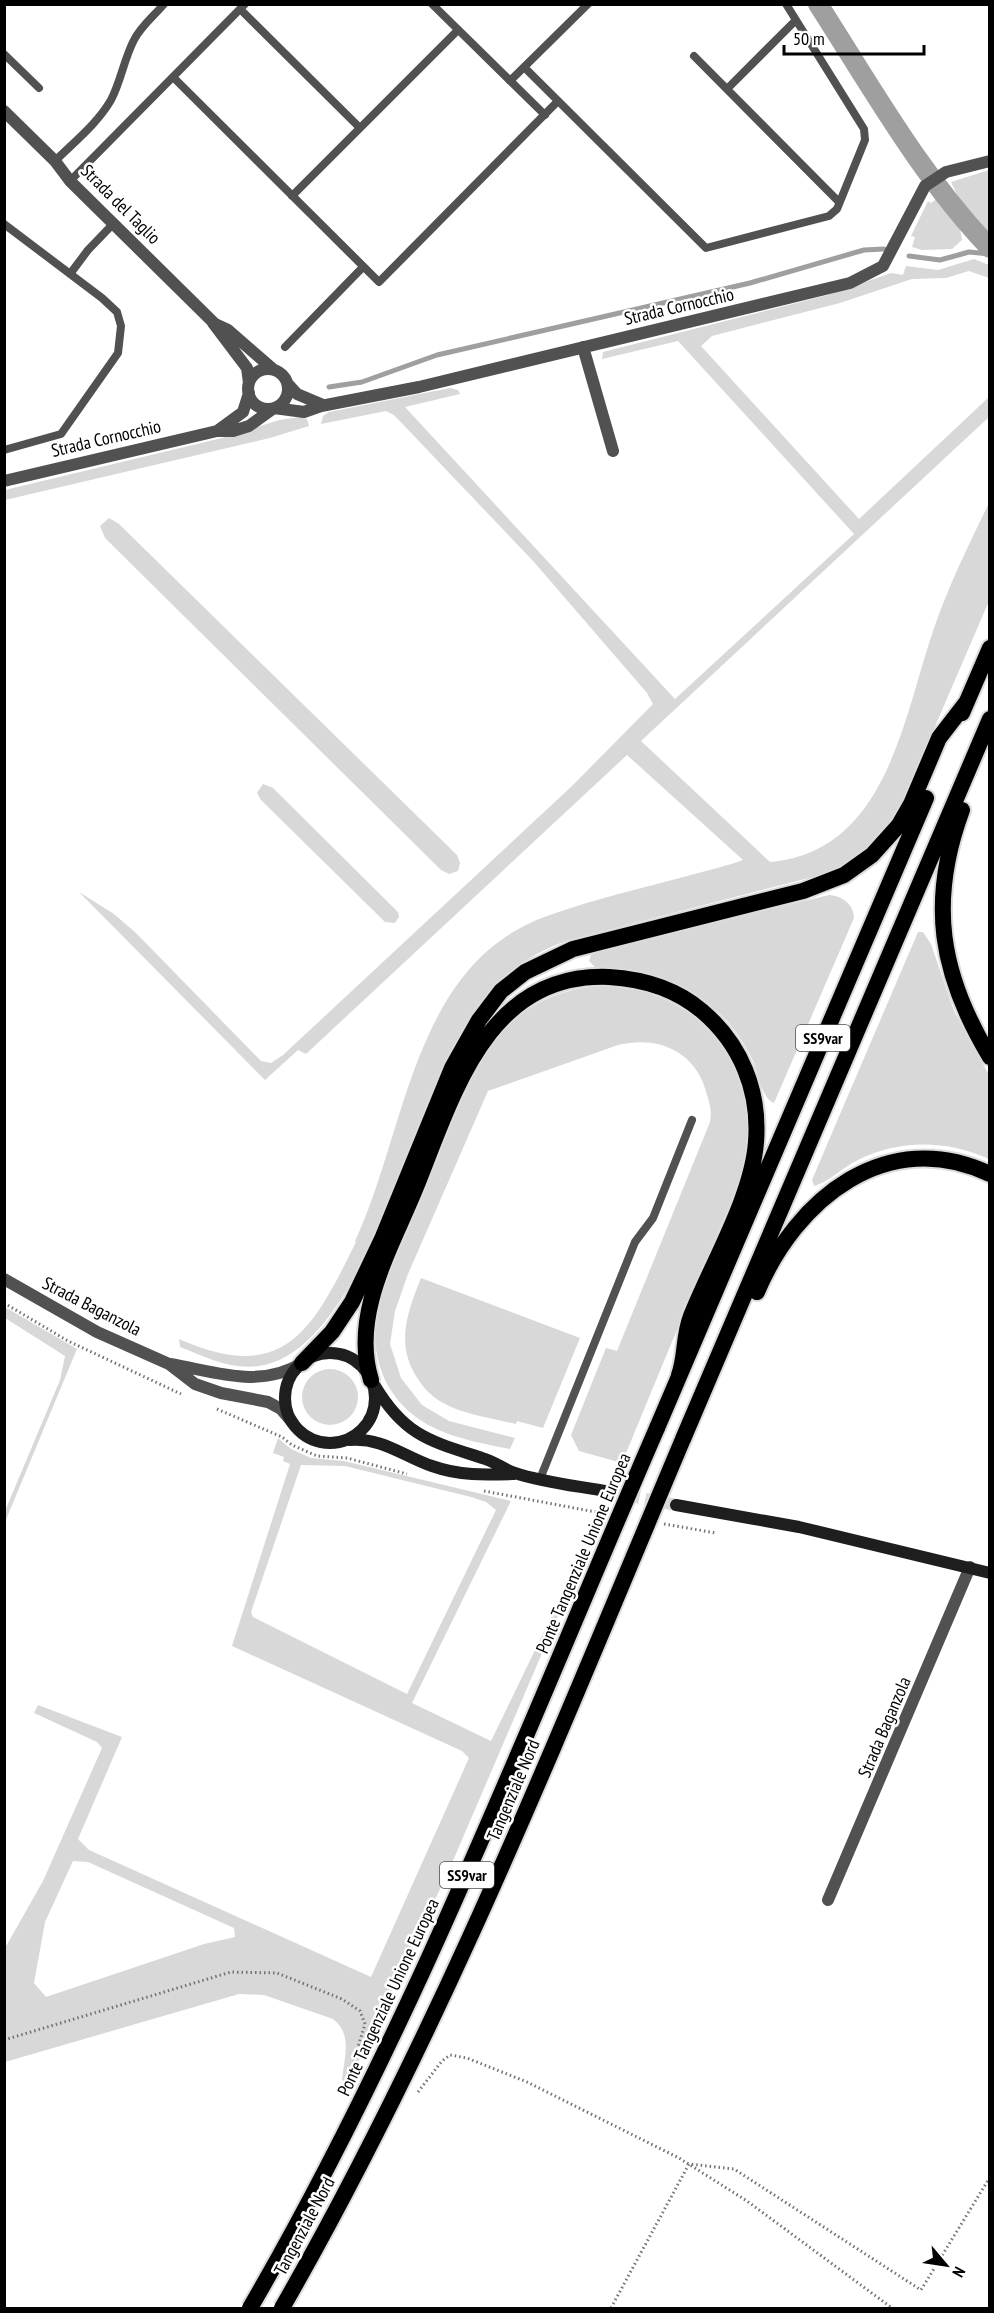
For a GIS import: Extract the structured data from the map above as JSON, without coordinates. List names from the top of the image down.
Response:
{
  "streets": {
    "highway": ["SS9var", "Ponte Tangenziale Unione Europea", "Tangenziale Nord"],
    "main road": ["Strada Baganzola"],
    "street": ["Strada del Taglio", "Strada Cornocchio"]
  },
  "crossings": [
    ["Strada del Taglio", "Strada Cornocchio"],
    ["SS9var", "Ponte Tangenziale Unione Europea"],
    ["SS9var", "Tangenziale Nord"]
  ],
  "scale_bar": "50 m",
  "north": "bottom right"
}
